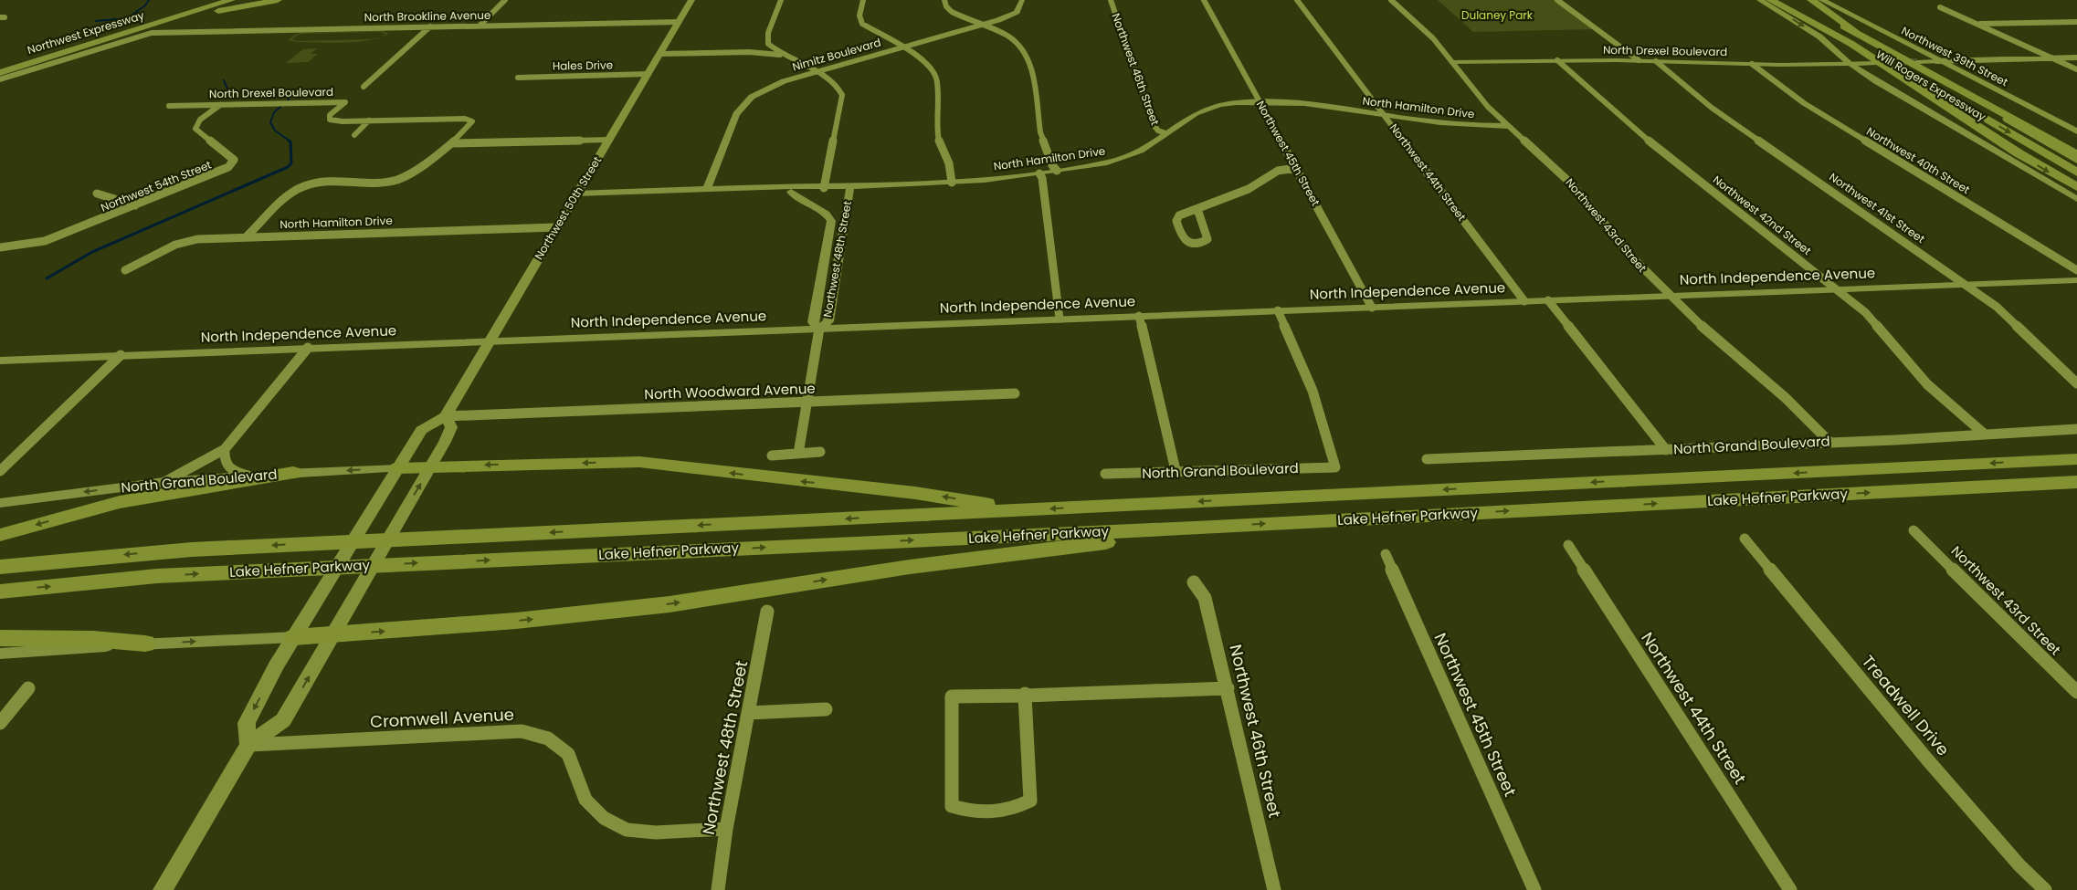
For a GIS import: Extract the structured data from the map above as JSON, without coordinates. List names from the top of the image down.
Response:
{
  "streets": {
    "highway": ["Northwest Expressway", "Will Rogers Expressway", "Lake Hefner Parkway"],
    "main road": ["Northwest 39th Street", "Northwest 50th Street"],
    "street": [
      "North Brookline Avenue",
      "North Drexel Boulevard",
      "Nimitz Boulevard",
      "Hales Drive",
      "Northwest 46th Street",
      "North Hamilton Drive",
      "Northwest 45th Street",
      "Northwest 40th Street",
      "Northwest 44th Street",
      "Northwest 54th Street",
      "Northwest 41st Street",
      "Northwest 42nd Street",
      "Northwest 43rd Street",
      "Northwest 48th Street",
      "North Independence Avenue",
      "North Woodward Avenue",
      "North Grand Boulevard",
      "Treadwell Drive",
      "Cromwell Avenue"
    ]
  },
  "crossings": [
    ["North Brookline Avenue", "Northwest Expressway"],
    ["North Brookline Avenue", "Northwest 50th Street"],
    ["North Drexel Boulevard", "Northwest 40th Street"],
    ["North Drexel Boulevard", "Northwest 54th Street"],
    ["North Drexel Boulevard", "Northwest 41st Street"],
    ["North Drexel Boulevard", "Northwest 42nd Street"],
    ["North Drexel Boulevard", "Northwest 43rd Street"],
    ["Nimitz Boulevard", "North Hamilton Drive"],
    ["Hales Drive", "Northwest 50th Street"],
    ["Northwest 46th Street", "North Hamilton Drive"],
    ["North Hamilton Drive", "Northwest 45th Street"],
    ["North Hamilton Drive", "Northwest 44th Street"],
    ["North Hamilton Drive", "Northwest 50th Street"],
    ["North Hamilton Drive", "Northwest 43rd Street"],
    ["North Hamilton Drive", "Northwest 48th Street"],
    ["Northwest 45th Street", "North Independence Avenue"],
    ["Northwest 44th Street", "North Independence Avenue"],
    ["Northwest 50th Street", "North Independence Avenue"],
    ["Northwest 50th Street", "North Woodward Avenue"],
    ["Northwest 41st Street", "North Independence Avenue"],
    ["Northwest 42nd Street", "North Independence Avenue"],
    ["Northwest 42nd Street", "North Grand Boulevard"],
    ["Northwest 43rd Street", "North Independence Avenue"],
    ["Northwest 43rd Street", "North Grand Boulevard"],
    ["Northwest 48th Street", "North Independence Avenue"],
    ["Northwest 48th Street", "North Woodward Avenue"],
    ["Northwest 48th Street", "Cromwell Avenue"],
    ["North Independence Avenue", "North Grand Boulevard"]
  ],
  "parks": ["Dulaney Park"]
}
